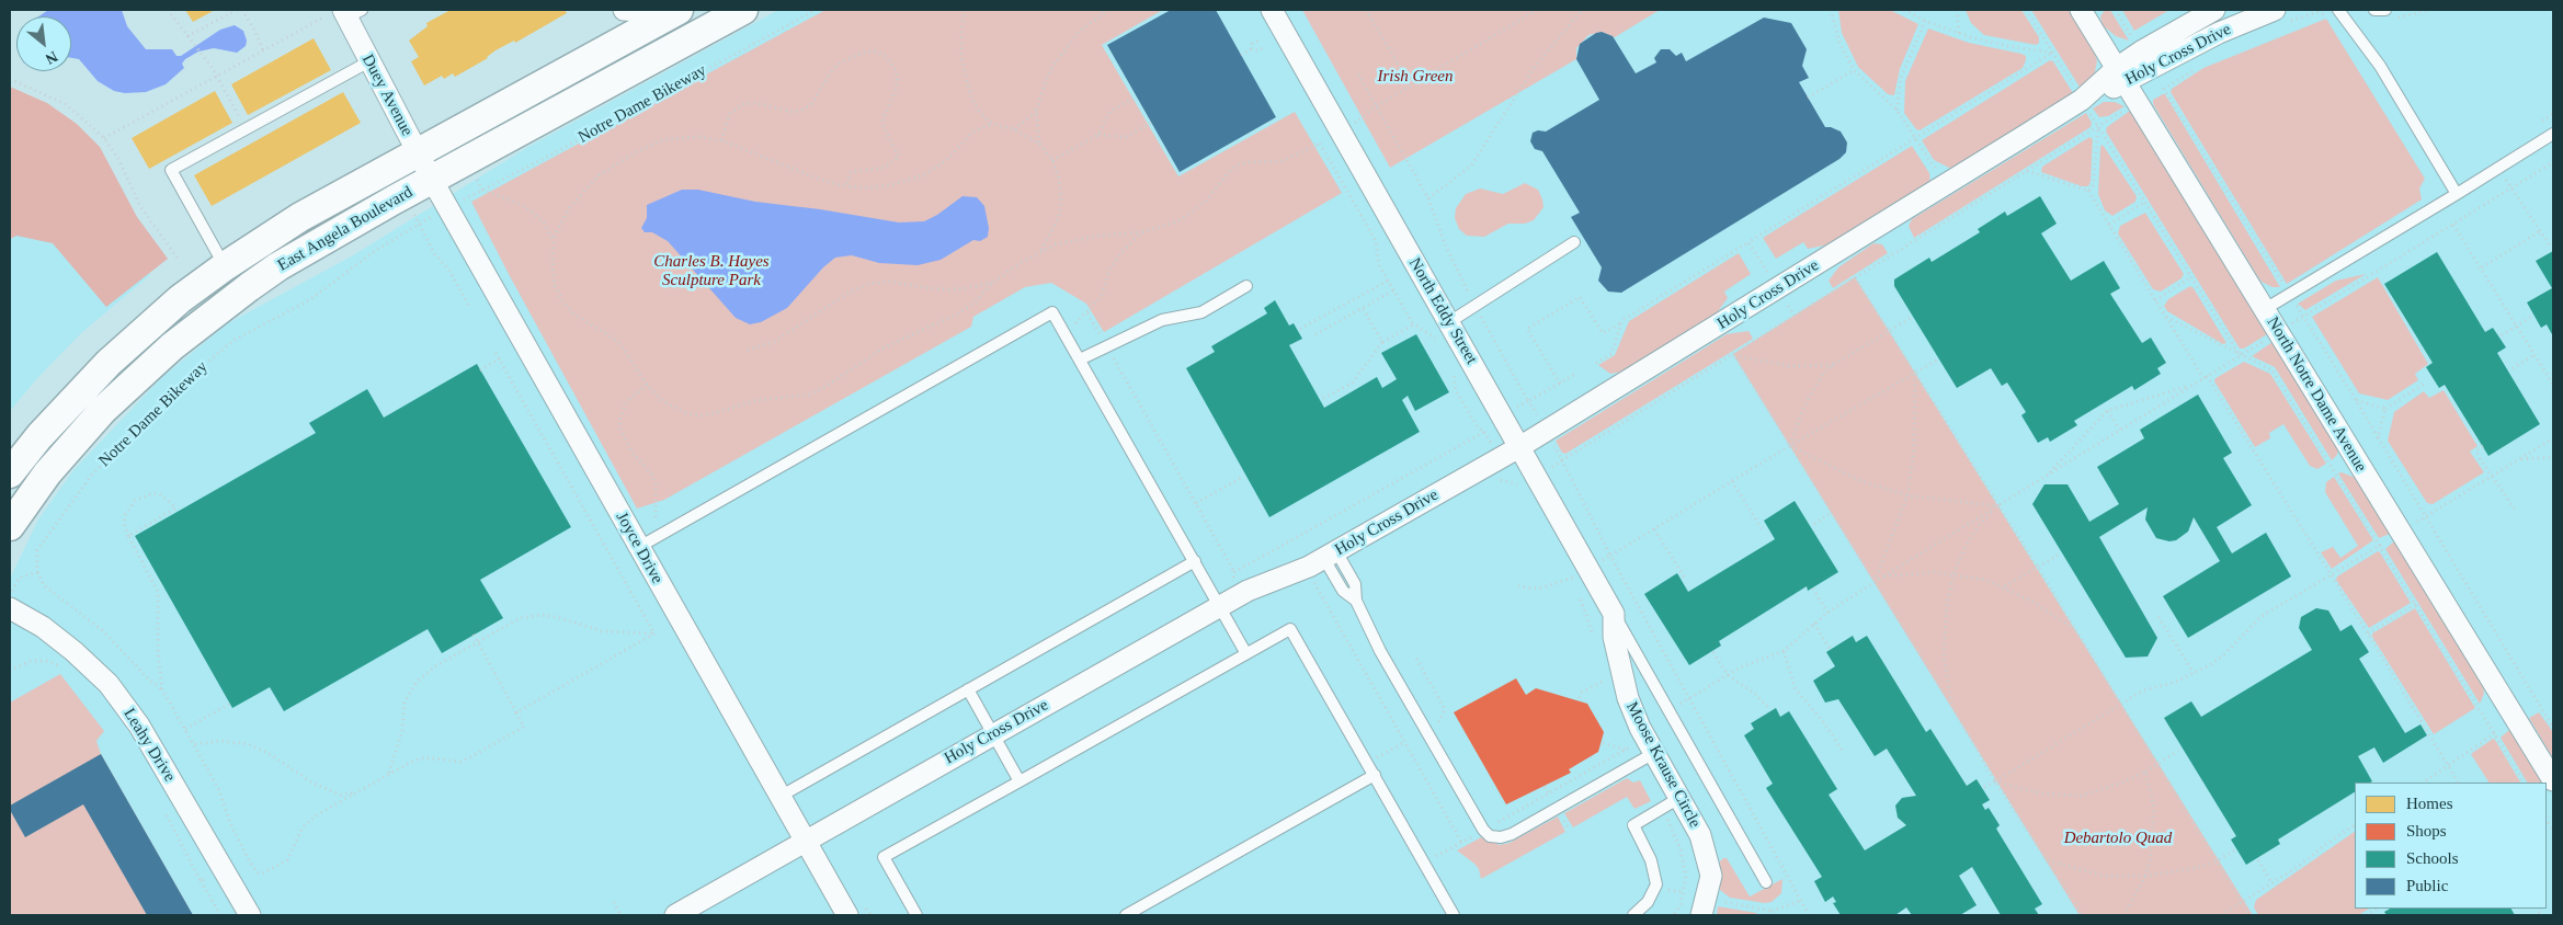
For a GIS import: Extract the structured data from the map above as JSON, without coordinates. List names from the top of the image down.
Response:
{
  "streets": {
    "main road": ["East Angela Boulevard"],
    "street": [
      "Holy Cross Drive",
      "Duey Avenue",
      "North Eddy Street",
      "North Notre Dame Avenue",
      "Joyce Drive",
      "Leahy Drive",
      "Moose Krause Circle"
    ],
    "path": ["Notre Dame Bikeway"]
  },
  "crossings": [
    ["Holy Cross Drive", "North Eddy Street"],
    ["Holy Cross Drive", "North Notre Dame Avenue"],
    ["Holy Cross Drive", "Joyce Drive"],
    ["Duey Avenue", "East Angela Boulevard"],
    ["Duey Avenue", "Joyce Drive"],
    ["East Angela Boulevard", "Joyce Drive"],
    ["North Eddy Street", "Moose Krause Circle"]
  ],
  "parks": ["Irish Green", "Charles B. Hayes Sculpture Park", "Debartolo Quad"],
  "legend": [
    "Homes",
    "Shops",
    "Schools",
    "Public"
  ],
  "north": "bottom right"
}
